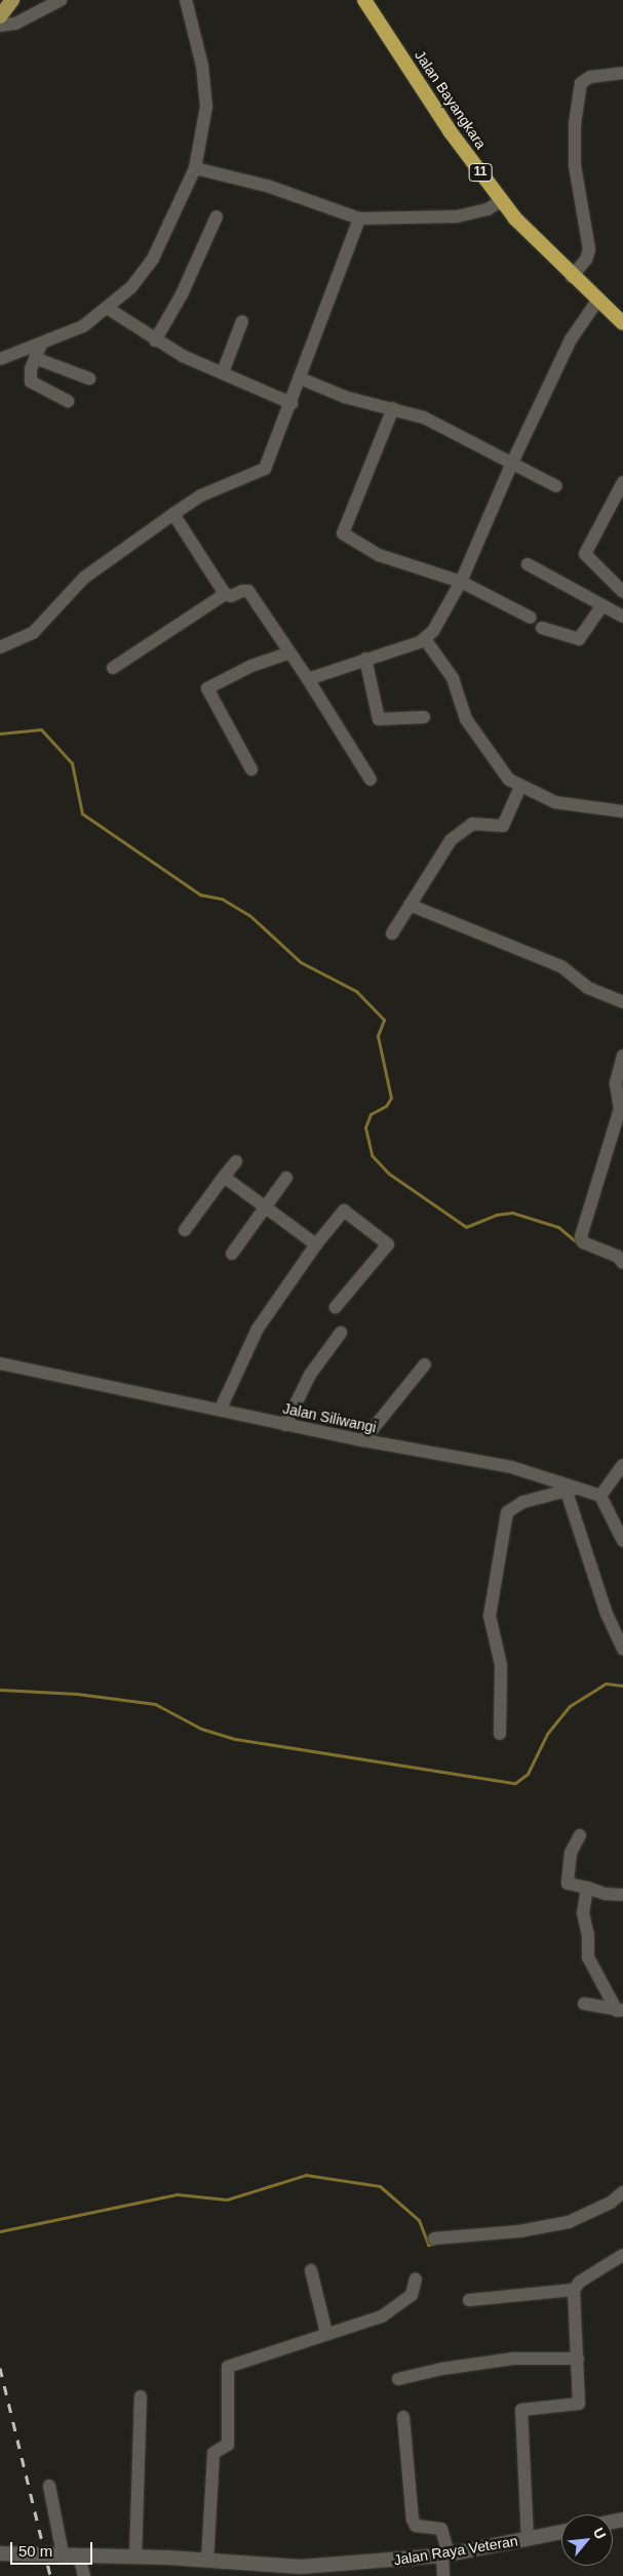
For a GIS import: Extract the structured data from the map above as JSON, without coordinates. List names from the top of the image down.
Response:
{
  "streets": {
    "highway": ["Jalan Bayangkara", "11"],
    "street": ["Jalan Siliwangi", "Jalan Raya Veteran"]
  },
  "scale_bar": "50 m",
  "north": "top right"
}
